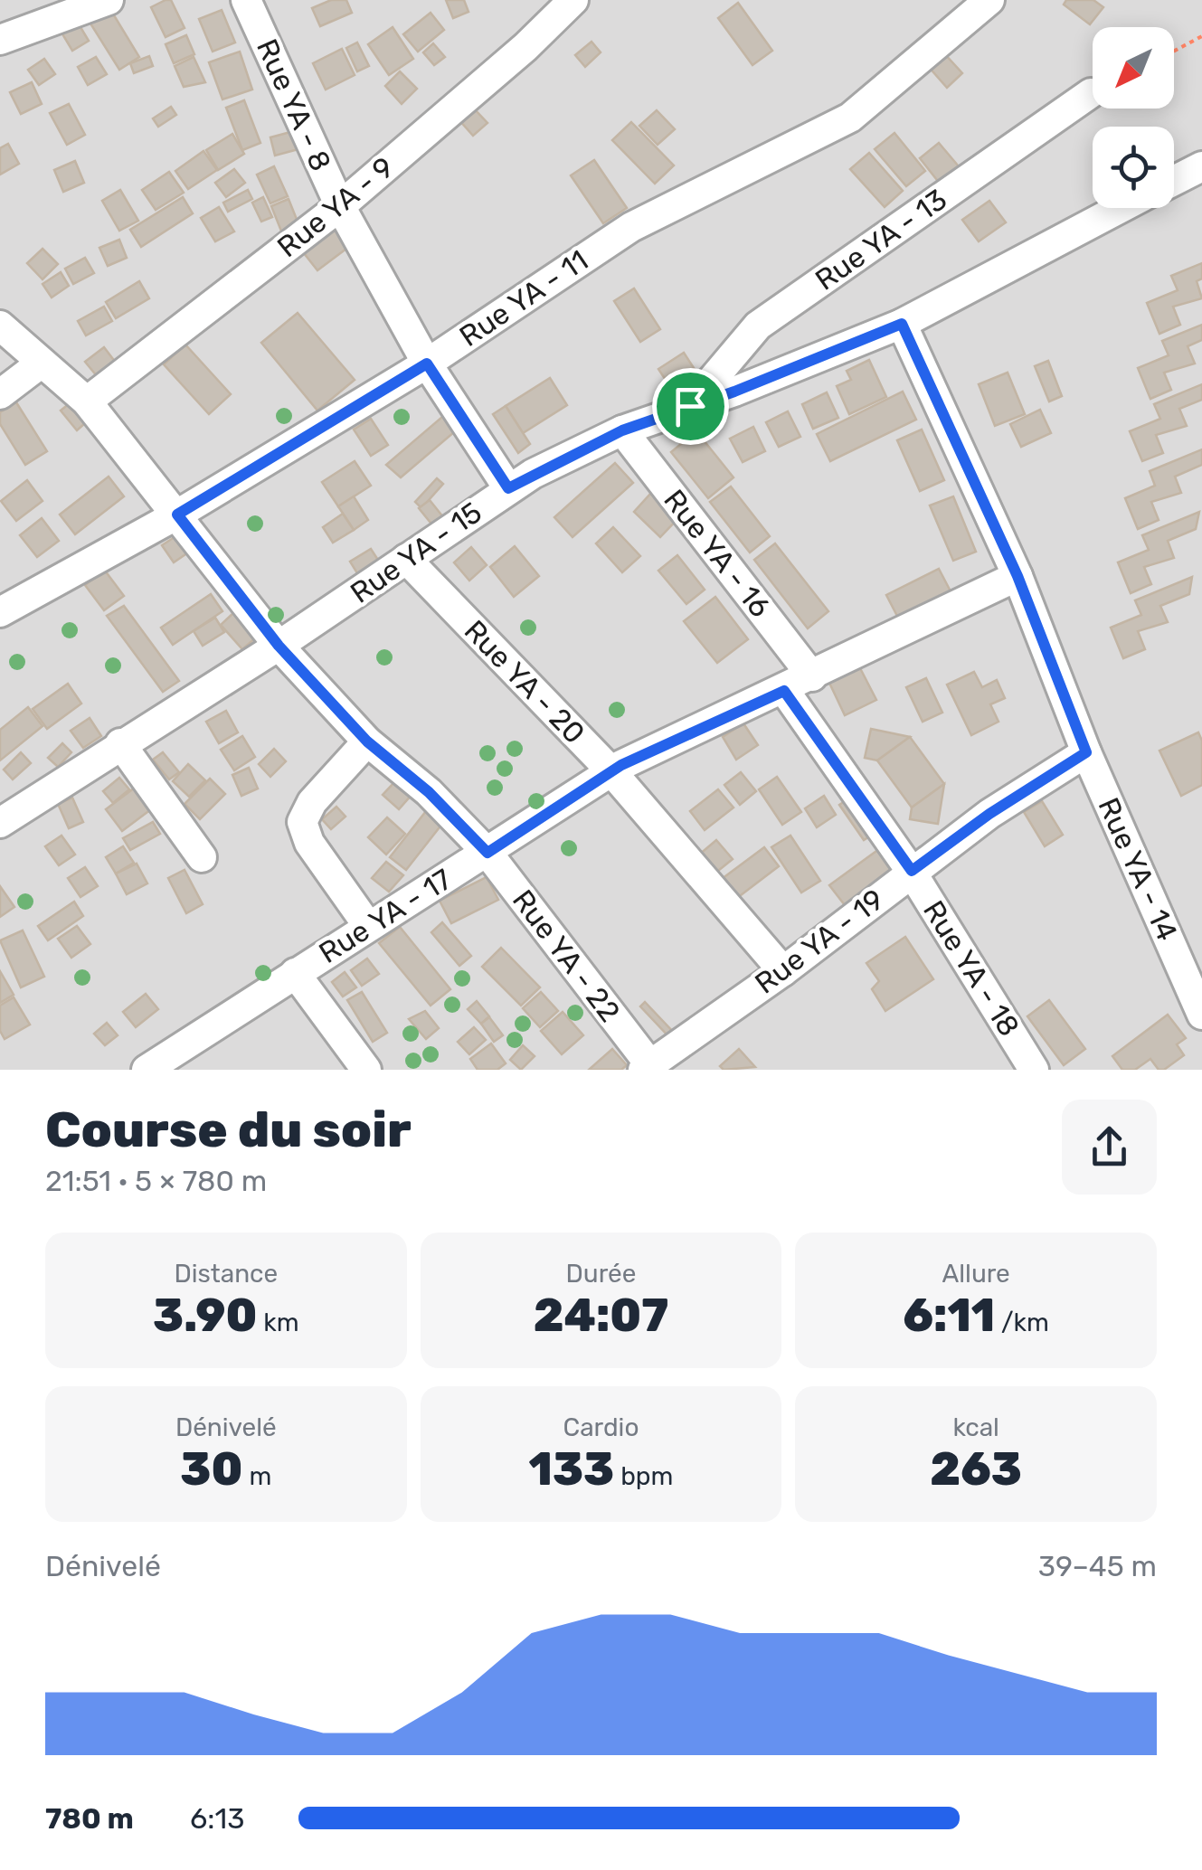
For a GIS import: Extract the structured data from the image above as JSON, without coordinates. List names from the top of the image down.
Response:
{
  "streets": {
    "street": [
      "Rue YA - 8",
      "Rue YA - 9",
      "Rue YA - 13",
      "Rue YA - 11",
      "Rue YA - 15",
      "Rue YA - 16",
      "Rue YA - 20",
      "Rue YA - 14",
      "Rue YA - 17",
      "Rue YA - 19",
      "Rue YA - 22",
      "Rue YA - 18"
    ]
  },
  "crossings": [
    ["Rue YA - 8", "Rue YA - 9"],
    ["Rue YA - 8", "Rue YA - 11"],
    ["Rue YA - 8", "Rue YA - 15"],
    ["Rue YA - 9", "Rue YA - 22"],
    ["Rue YA - 13", "Rue YA - 15"],
    ["Rue YA - 11", "Rue YA - 22"],
    ["Rue YA - 15", "Rue YA - 16"],
    ["Rue YA - 15", "Rue YA - 20"],
    ["Rue YA - 15", "Rue YA - 14"],
    ["Rue YA - 15", "Rue YA - 22"],
    ["Rue YA - 16", "Rue YA - 17"],
    ["Rue YA - 20", "Rue YA - 17"],
    ["Rue YA - 20", "Rue YA - 19"],
    ["Rue YA - 14", "Rue YA - 17"],
    ["Rue YA - 14", "Rue YA - 19"],
    ["Rue YA - 17", "Rue YA - 22"],
    ["Rue YA - 17", "Rue YA - 18"],
    ["Rue YA - 19", "Rue YA - 22"],
    ["Rue YA - 19", "Rue YA - 18"]
  ],
  "north": "bottom left",
  "page": {
    "heading": ["Course du soir", "21:51 · 5 × 780 m"],
    "stats": [
      ["Distance", "3.90 km"],
      ["Durée", "24:07"],
      ["Allure", "6:11 /km"],
      ["Dénivelé", "30 m"],
      ["Cardio", "133 bpm"],
      ["kcal", "263"]
    ],
    "chart": ["Dénivelé", "39–45 m"],
    "list": [
      {
        "name": "780 m",
        "note": "6:13"
      }
    ]
  }
}
